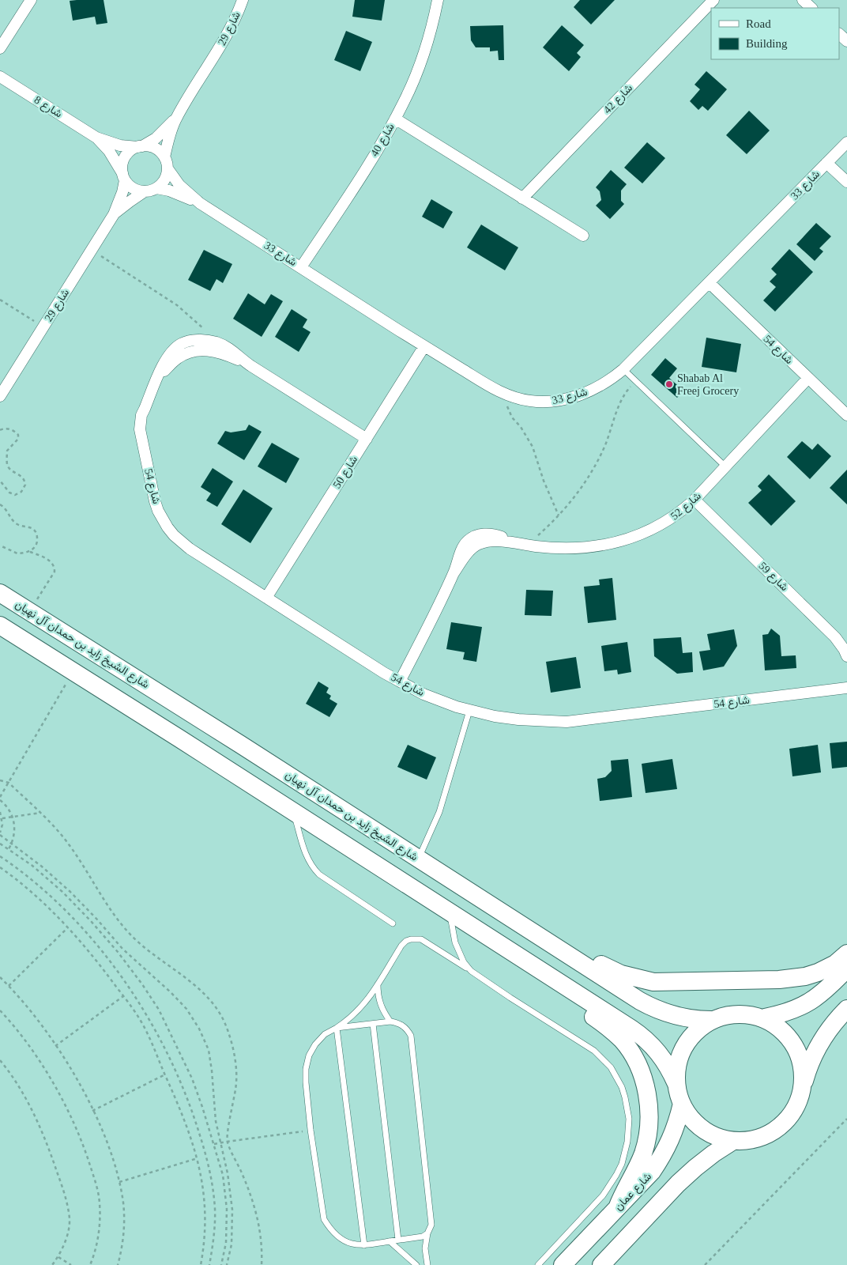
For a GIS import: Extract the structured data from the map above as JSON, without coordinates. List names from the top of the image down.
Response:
{
  "streets": {
    "main road": ["شارع الشيخ زايد بن حمدان آل نهيان", "شارع عمان"],
    "street": [
      "شارع 29",
      "شارع 42",
      "شارع 8",
      "شارع 40",
      "شارع 33",
      "شارع 54",
      "شارع 50",
      "شارع 52",
      "شارع 59"
    ]
  },
  "crossings": [
    ["شارع 29", "شارع 8"],
    ["شارع 29", "شارع 33"],
    ["شارع 8", "شارع 33"],
    ["شارع 40", "شارع 33"],
    ["شارع 33", "شارع 54"],
    ["شارع 33", "شارع 50"],
    ["شارع 54", "شارع 50"],
    ["شارع 54", "شارع 52"],
    ["شارع 52", "شارع 59"],
    ["شارع الشيخ زايد بن حمدان آل نهيان", "شارع عمان"]
  ],
  "places": ["Shabab Al Freej Grocery"],
  "legend": ["Road", "Building"]
}
